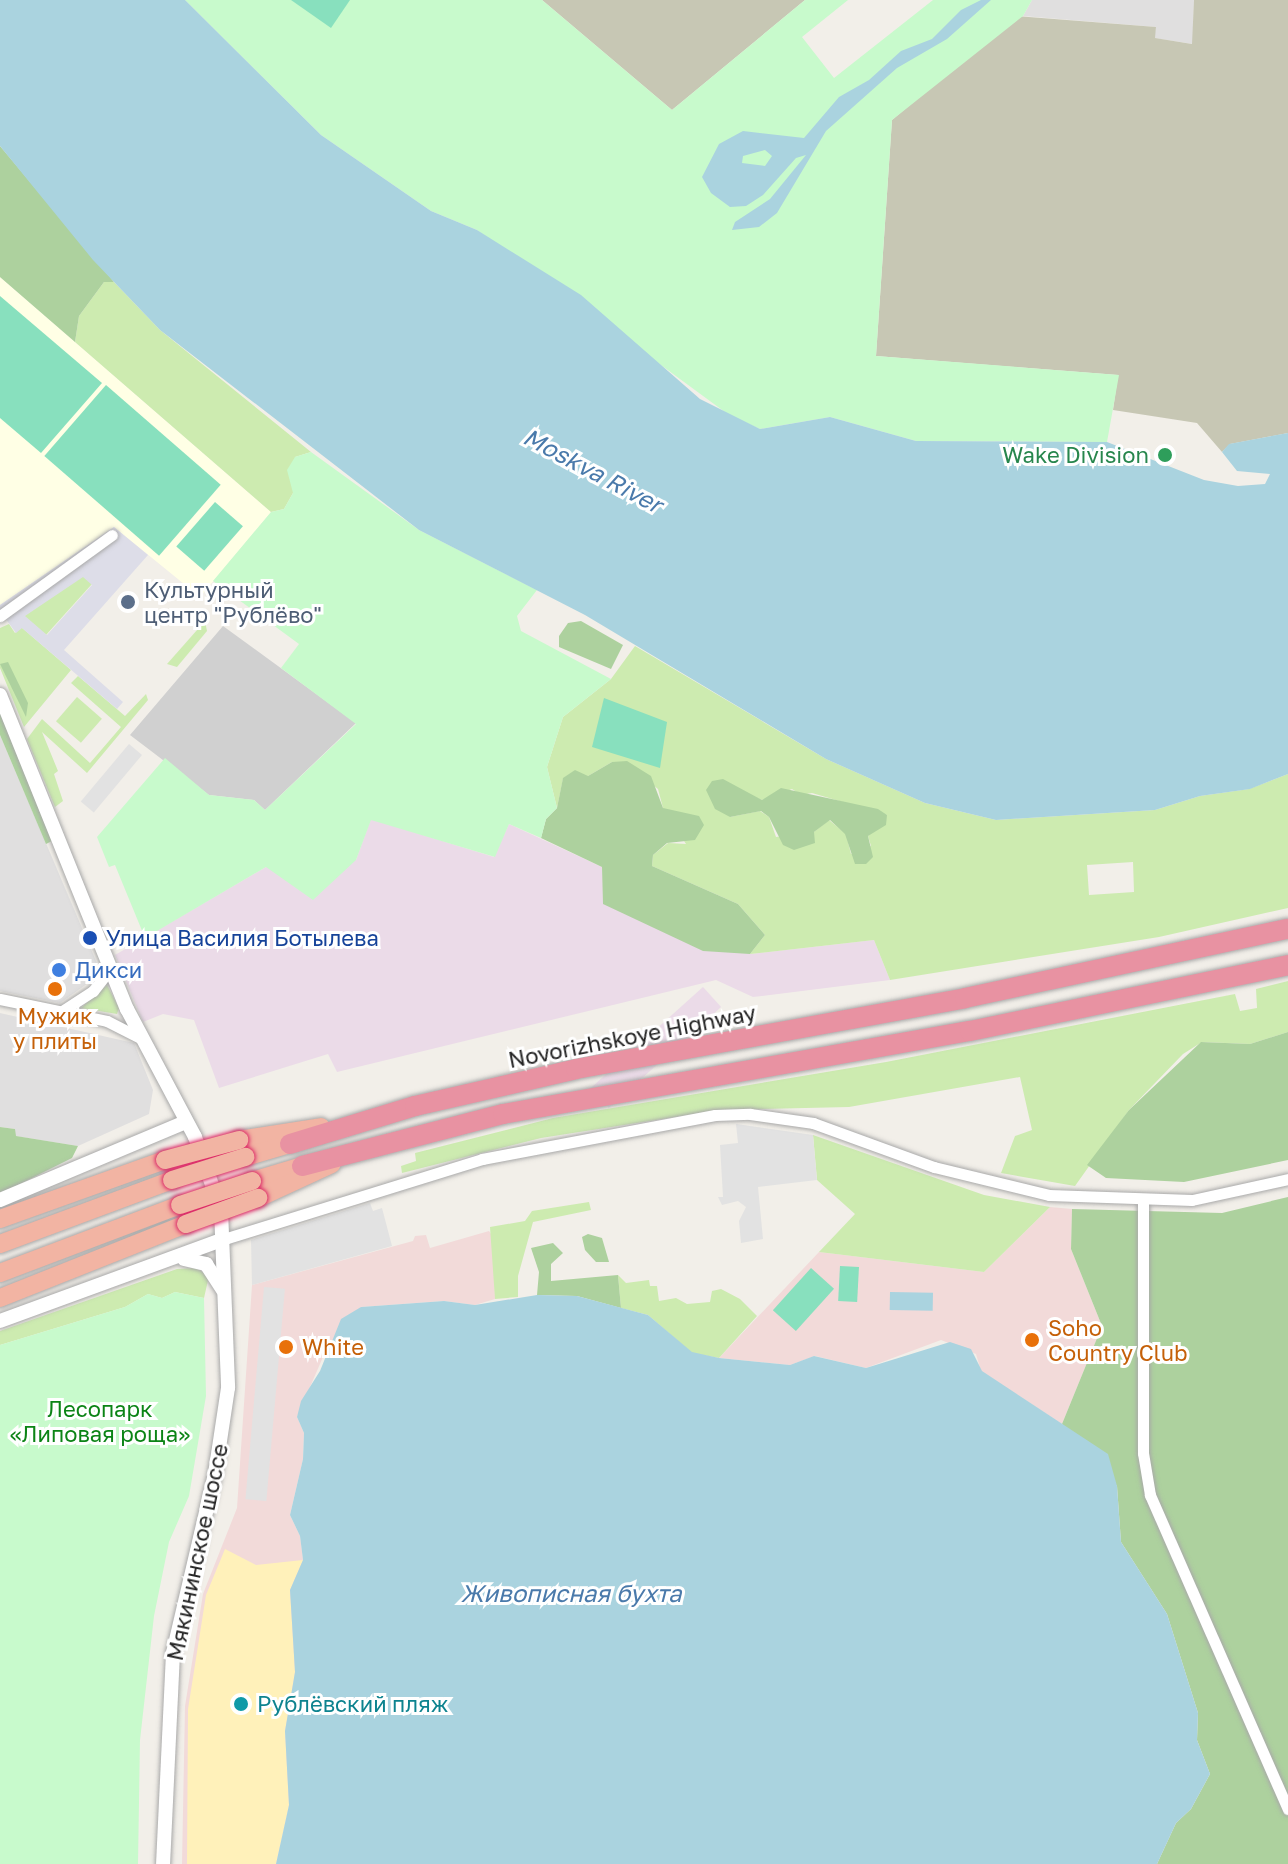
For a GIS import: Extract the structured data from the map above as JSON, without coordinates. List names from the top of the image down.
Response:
{
  "streets": {
    "highway": ["Novorizhskoye Highway"],
    "street": ["Мякининское шоссе"]
  },
  "water": ["Moskva River", "Живописная бухта"],
  "parks": ["Лесопарк «Липовая роща»"],
  "places": [
    "Wake Division",
    "Культурный центр \"Рублёво\"",
    "Улица Василия Ботылева",
    "Дикси",
    "Мужик у плиты",
    "Soho Country Club",
    "White",
    "Рублёвский пляж"
  ]
}
